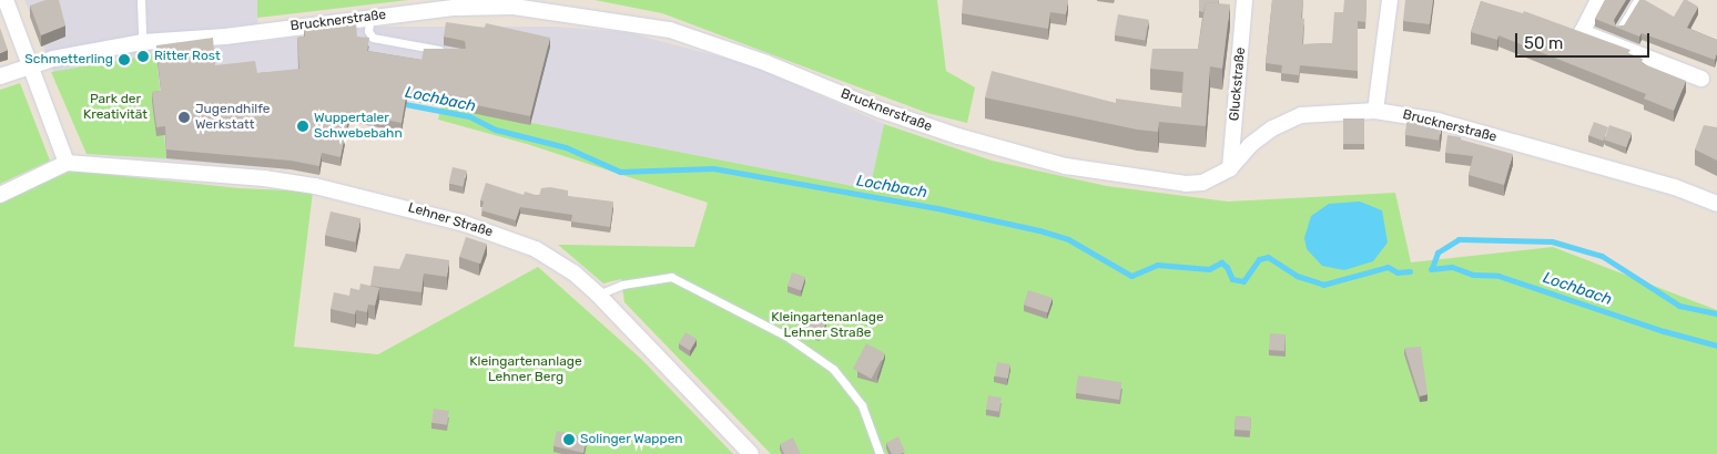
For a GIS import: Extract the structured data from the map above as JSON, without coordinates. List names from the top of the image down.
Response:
{
  "streets": {
    "street": ["Brucknerstraße", "Gluckstraße", "Lehner Straße"]
  },
  "crossings": [
    ["Brucknerstraße", "Gluckstraße"]
  ],
  "water": ["Lochbach"],
  "parks": ["Park der Kreativität", "Kleingartenanlage Lehner Straße", "Kleingartenanlage Lehner Berg"],
  "places": [
    "Ritter Rost",
    "Schmetterling",
    "Jugendhilfe Werkstatt",
    "Wuppertaler Schwebebahn",
    "Solinger Wappen"
  ],
  "scale_bar": "50 m"
}
